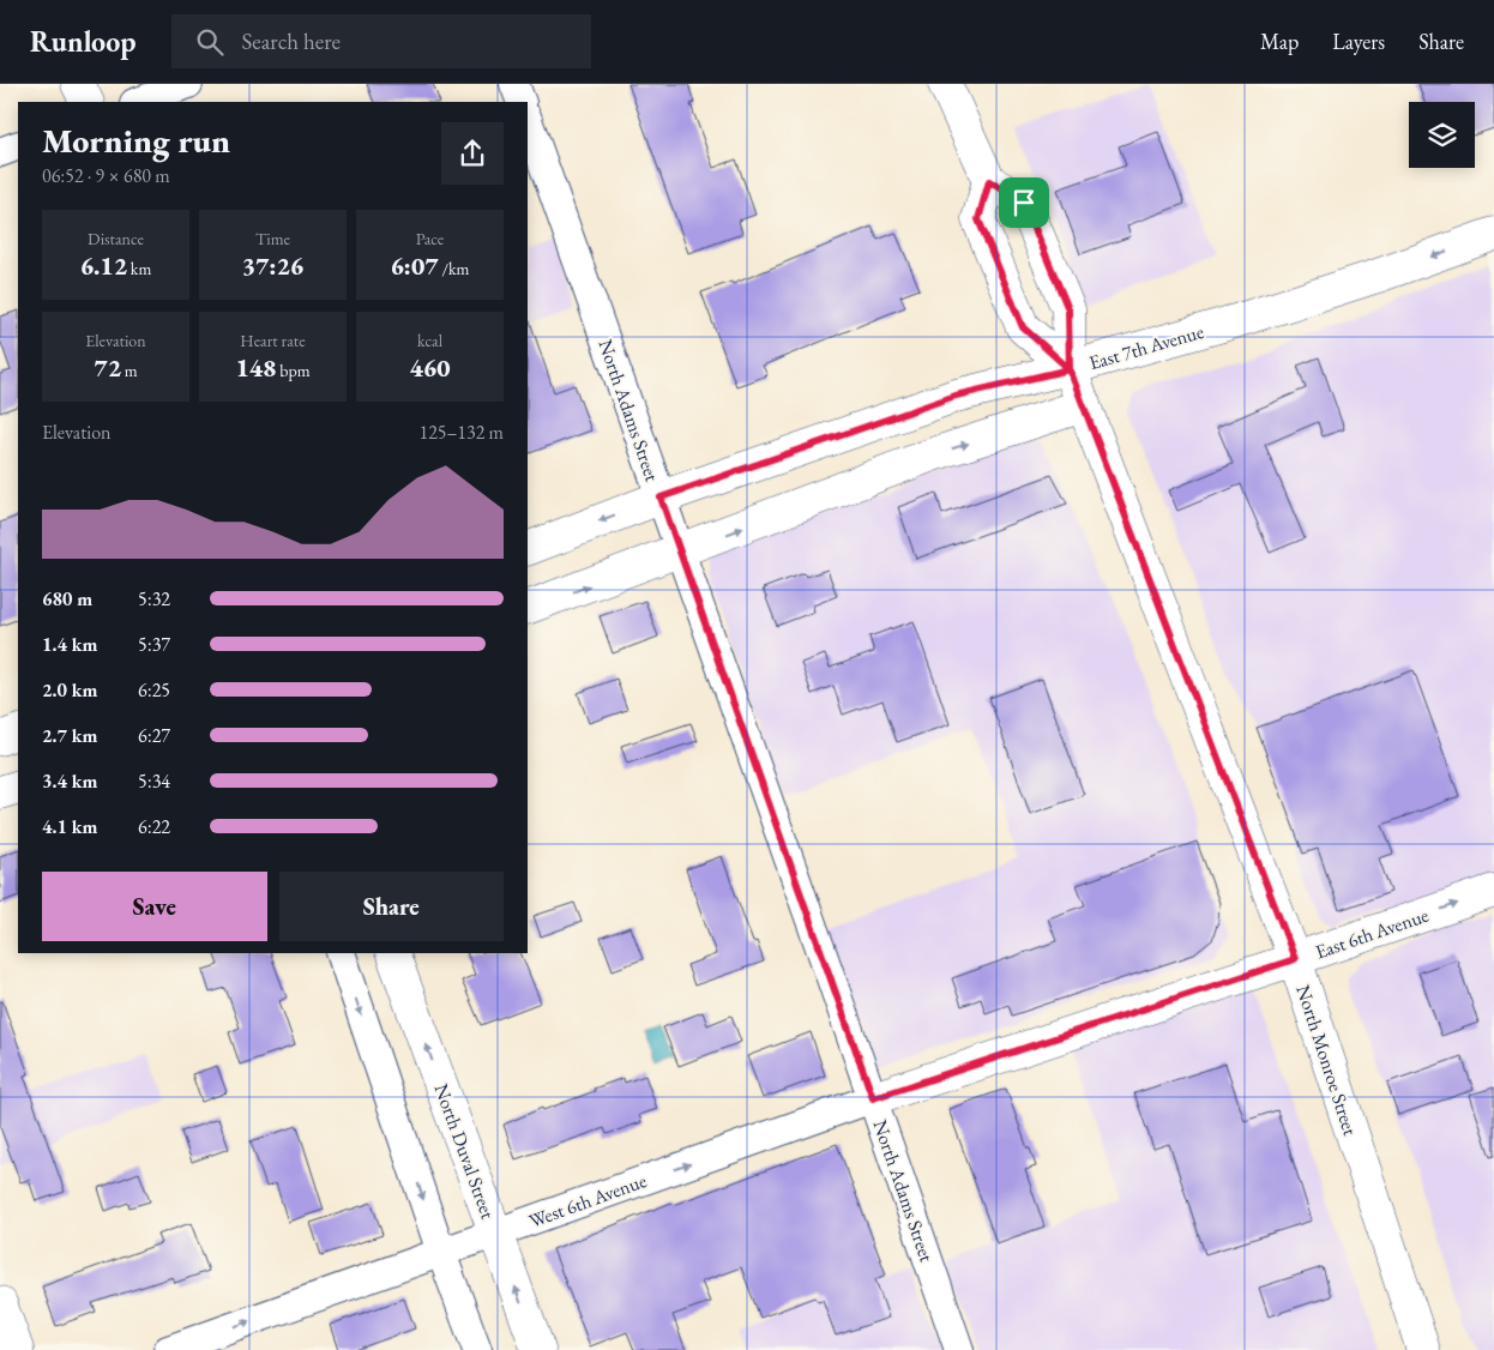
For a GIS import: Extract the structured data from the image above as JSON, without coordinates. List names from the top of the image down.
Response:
{
  "streets": {
    "street": [
      "East 7th Avenue",
      "North Adams Street",
      "East 6th Avenue",
      "North Monroe Street",
      "North Duval Street",
      "West 6th Avenue"
    ]
  },
  "crossings": [
    ["East 7th Avenue", "North Adams Street"],
    ["East 7th Avenue", "North Monroe Street"],
    ["North Adams Street", "East 6th Avenue"],
    ["North Adams Street", "West 6th Avenue"],
    ["East 6th Avenue", "North Monroe Street"],
    ["East 6th Avenue", "West 6th Avenue"],
    ["North Duval Street", "West 6th Avenue"]
  ],
  "one_way": ["East 7th Avenue", "West 6th Avenue"],
  "page": {
    "header": "Runloop",
    "search": "Search here",
    "nav": ["Map", "Layers", "Share"],
    "heading": ["Morning run", "06:52 · 9 × 680 m"],
    "stats": [
      ["Distance", "6.12 km"],
      ["Time", "37:26"],
      ["Pace", "6:07 /km"],
      ["Elevation", "72 m"],
      ["Heart rate", "148 bpm"],
      ["kcal", "460"]
    ],
    "chart": ["Elevation", "125–132 m"],
    "list": [
      {
        "name": "680 m",
        "note": "5:32"
      },
      {
        "name": "1.4 km",
        "note": "5:37"
      },
      {
        "name": "2.0 km",
        "note": "6:25"
      },
      {
        "name": "2.7 km",
        "note": "6:27"
      },
      {
        "name": "3.4 km",
        "note": "5:34"
      },
      {
        "name": "4.1 km",
        "note": "6:22"
      }
    ],
    "buttons": ["Save", "Share"]
  }
}
